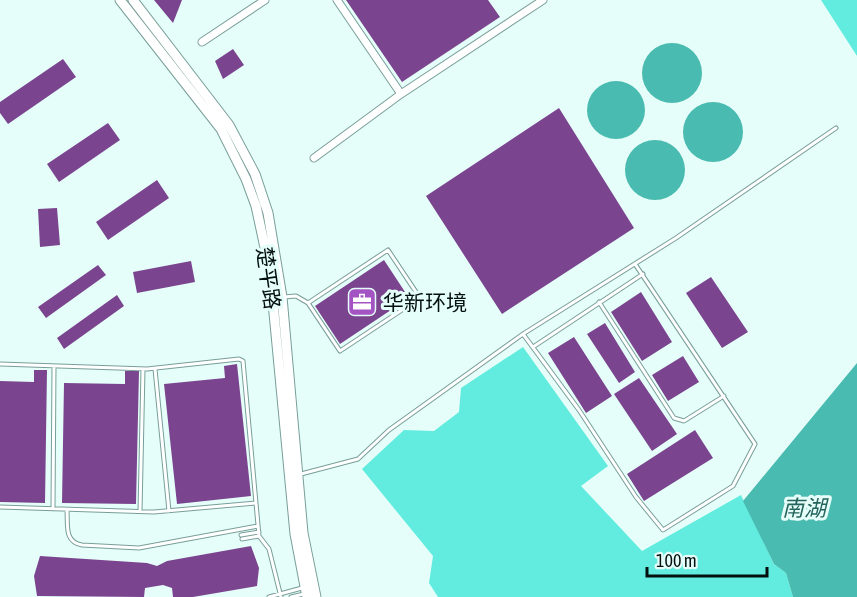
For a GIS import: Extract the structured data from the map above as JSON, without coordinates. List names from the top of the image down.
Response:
{
  "streets": {
    "main road": ["楚平路"]
  },
  "water": ["南湖"],
  "places": {
    "office": ["华新环境"]
  },
  "scale_bar": "100 m"
}
